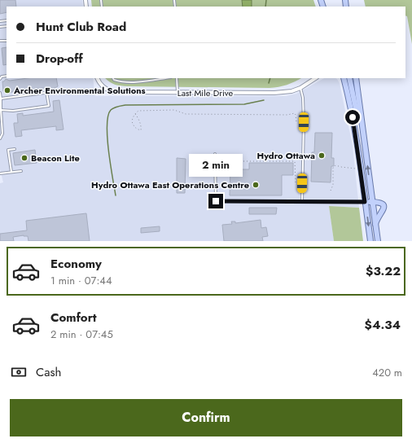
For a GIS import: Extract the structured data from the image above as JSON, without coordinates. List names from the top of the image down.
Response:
{
  "streets": {
    "street": ["Last Mile Drive"]
  },
  "places": [
    "Archer Environmental Solutions",
    "Hydro Ottawa",
    "Beacon Lite",
    "Hydro Ottawa East Operations Centre"
  ],
  "page": {
    "banner": ["Hunt Club Road", "Drop-off"],
    "bubble": "2 min",
    "list": [
      {
        "name": "Economy",
        "note": "1 min · 07:44",
        "value": "$3.22"
      },
      {
        "name": "Comfort",
        "note": "2 min · 07:45",
        "value": "$4.34"
      }
    ],
    "pay": ["Cash", "420 m"],
    "buttons": "Confirm"
  }
}
